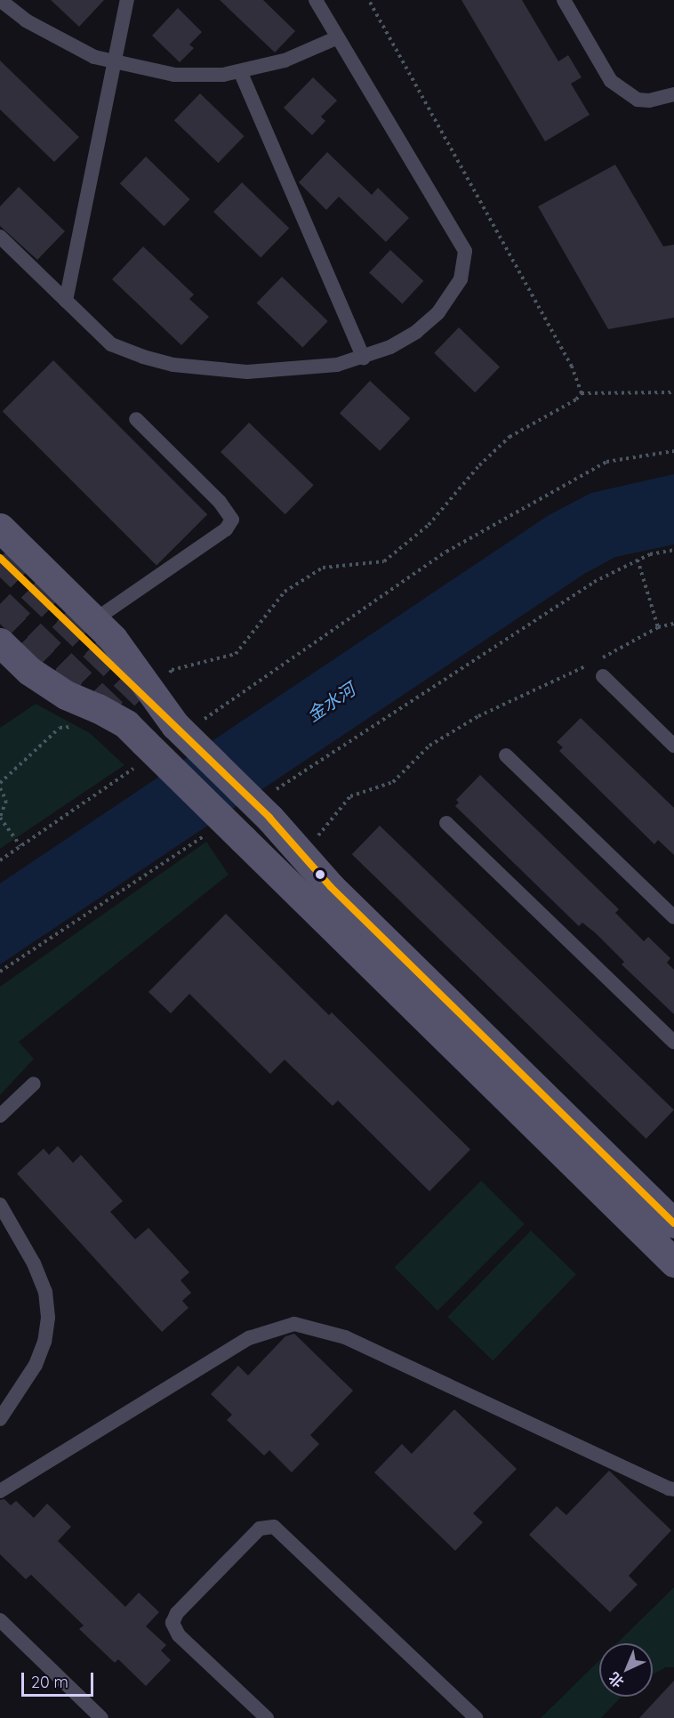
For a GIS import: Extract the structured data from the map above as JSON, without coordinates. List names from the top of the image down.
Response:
{
  "water": ["金水河"],
  "scale_bar": "20 m",
  "north": "bottom left"
}
